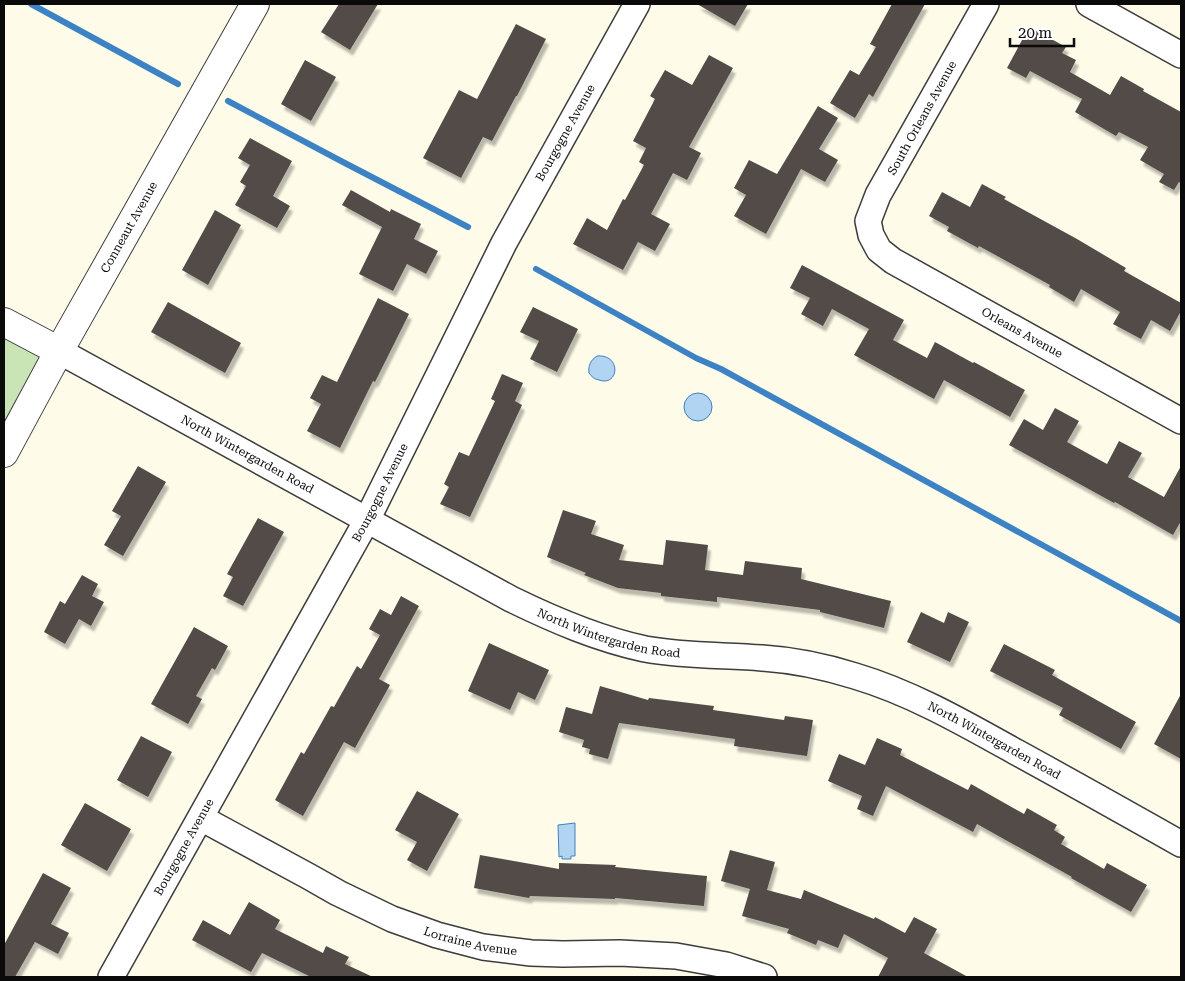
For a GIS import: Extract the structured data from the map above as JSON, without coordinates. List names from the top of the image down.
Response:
{
  "streets": {
    "street": [
      "South Orleans Avenue",
      "Bourgogne Avenue",
      "Conneaut Avenue",
      "Orleans Avenue",
      "North Wintergarden Road",
      "Lorraine Avenue"
    ]
  },
  "crossings": [
    ["South Orleans Avenue", "Orleans Avenue"],
    ["Bourgogne Avenue", "North Wintergarden Road"],
    ["Bourgogne Avenue", "Lorraine Avenue"],
    ["Conneaut Avenue", "North Wintergarden Road"]
  ],
  "scale_bar": "20 m"
}
